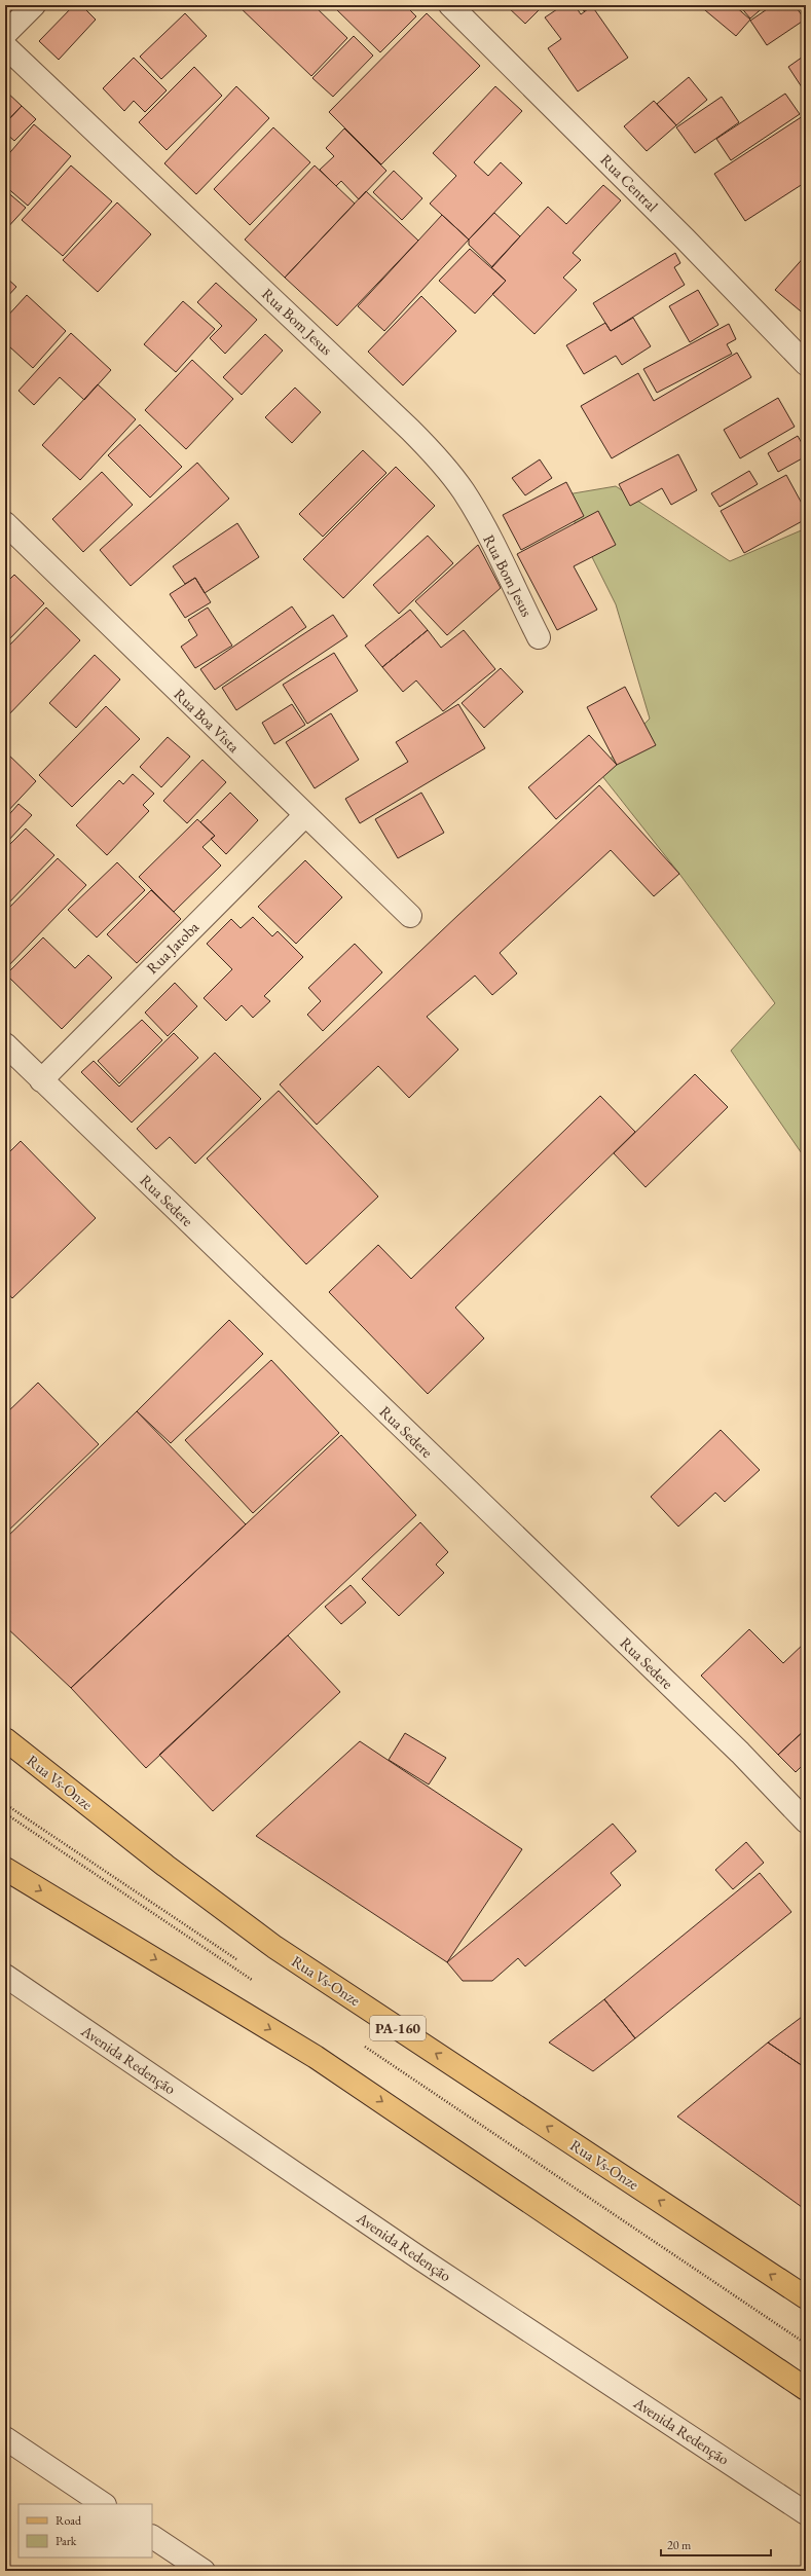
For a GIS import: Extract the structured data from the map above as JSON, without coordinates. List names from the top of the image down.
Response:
{
  "streets": {
    "main road": ["Rua Vs-Onze", "PA-160"],
    "street": [
      "Rua Central",
      "Rua Bom Jesus",
      "Rua Boa Vista",
      "Rua Jatoba",
      "Rua Sedere",
      "Avenida Redenção"
    ]
  },
  "crossings": [
    ["Rua Boa Vista", "Rua Jatoba"],
    ["Rua Jatoba", "Rua Sedere"]
  ],
  "legend": ["Road", "Park"],
  "scale_bar": "20 m"
}
